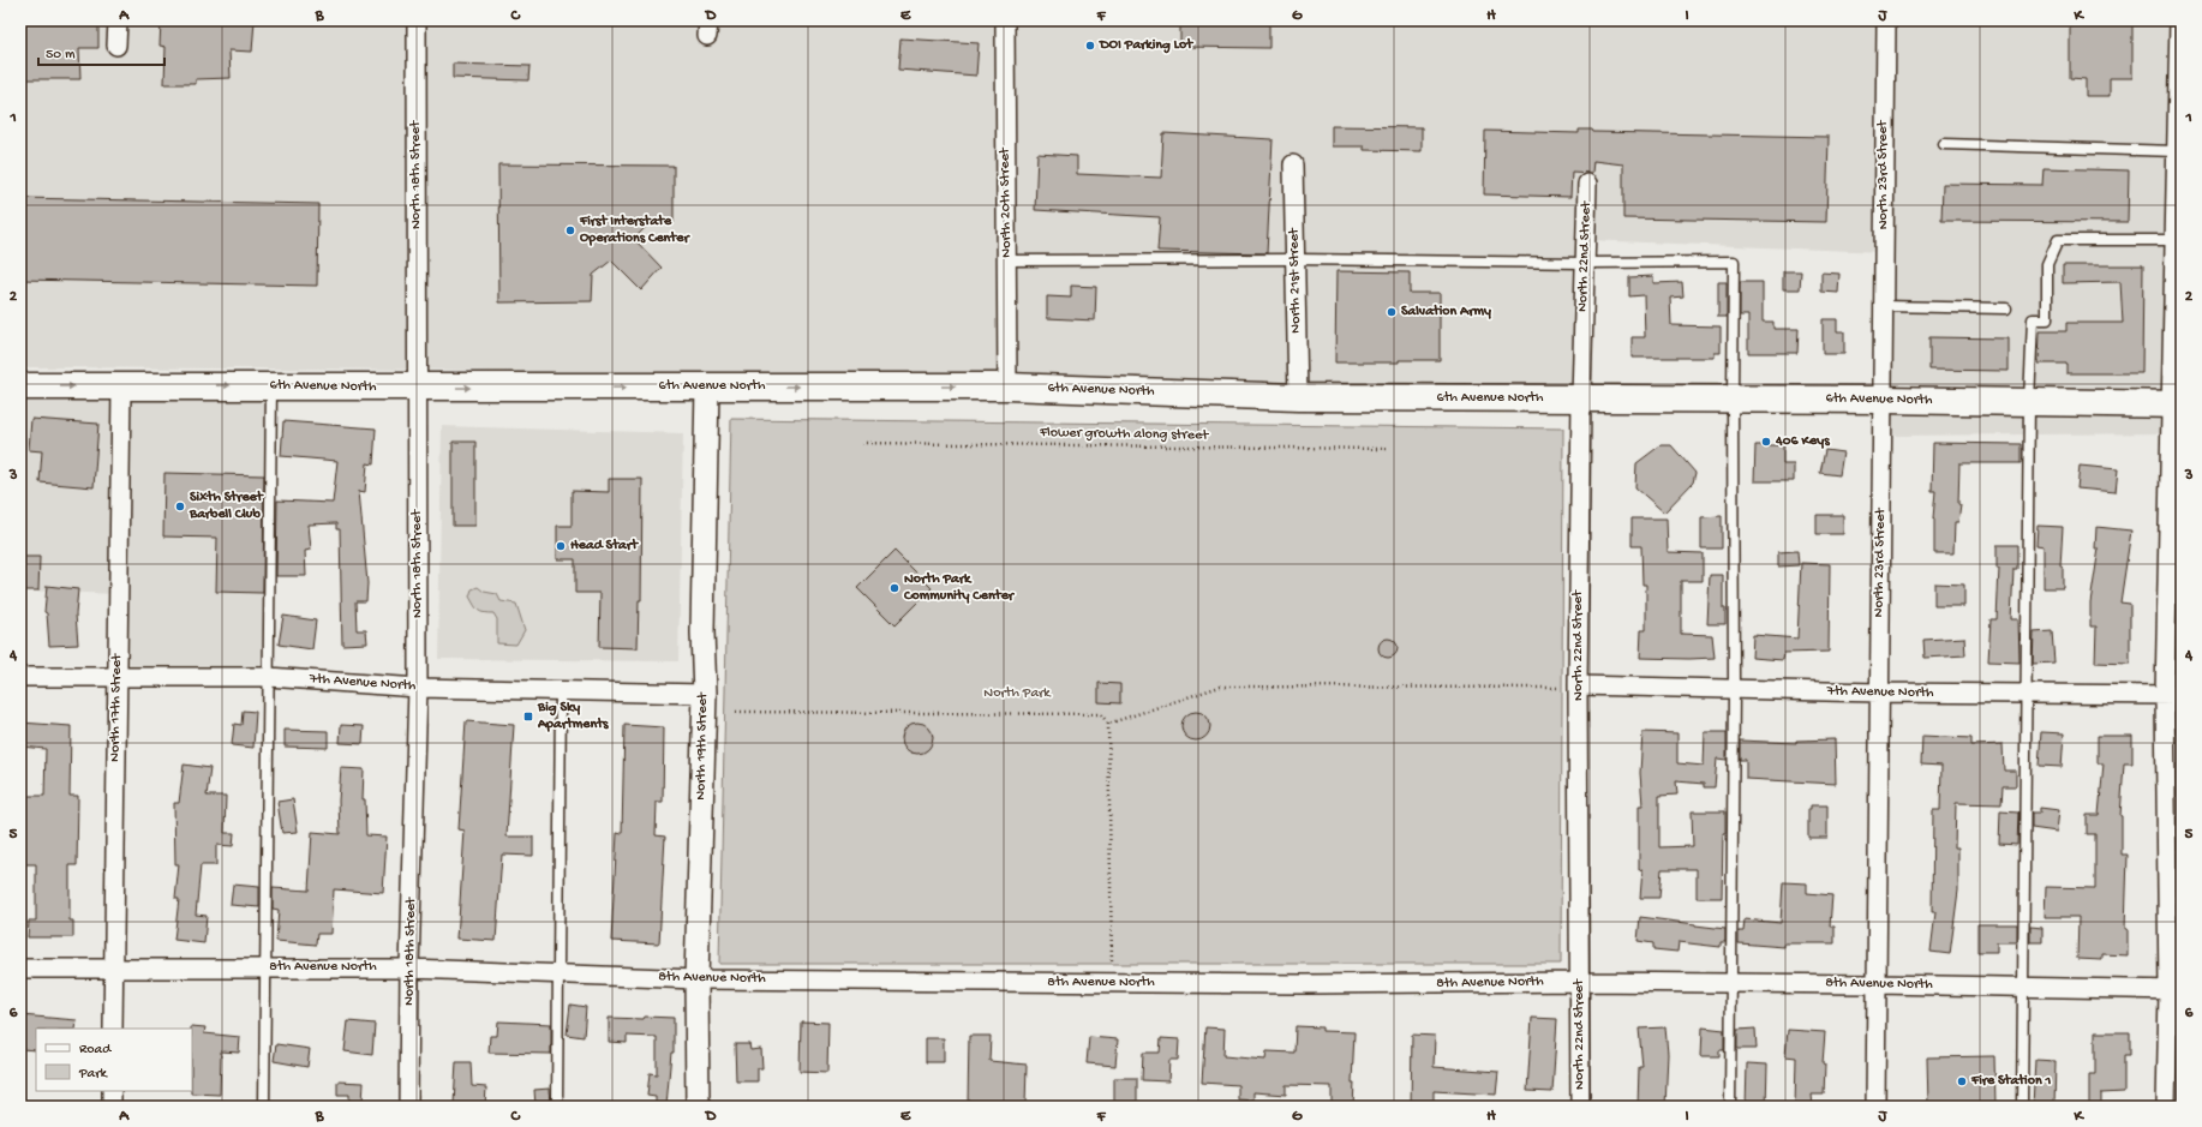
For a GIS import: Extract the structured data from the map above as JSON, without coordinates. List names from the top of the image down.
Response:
{
  "streets": {
    "main road": ["6th Avenue North"],
    "street": [
      "North 18th Street",
      "North 23rd Street",
      "North 20th Street",
      "North 22nd Street",
      "North 21st Street",
      "7th Avenue North",
      "North 17th Street",
      "North 19th Street",
      "8th Avenue North"
    ],
    "path": ["Flower growth along street"]
  },
  "crossings": [
    ["North 18th Street", "6th Avenue North"],
    ["North 18th Street", "7th Avenue North"],
    ["North 18th Street", "8th Avenue North"],
    ["North 23rd Street", "6th Avenue North"],
    ["North 23rd Street", "7th Avenue North"],
    ["North 23rd Street", "8th Avenue North"],
    ["North 20th Street", "6th Avenue North"],
    ["North 22nd Street", "6th Avenue North"],
    ["North 22nd Street", "7th Avenue North"],
    ["North 22nd Street", "8th Avenue North"],
    ["North 21st Street", "6th Avenue North"],
    ["6th Avenue North", "North 17th Street"],
    ["6th Avenue North", "North 19th Street"],
    ["7th Avenue North", "North 17th Street"],
    ["7th Avenue North", "North 19th Street"],
    ["North 17th Street", "8th Avenue North"],
    ["North 19th Street", "8th Avenue North"]
  ],
  "one_way": ["6th Avenue North"],
  "parks": ["North Park"],
  "places": {
    "other": [
      "DOI Parking Lot",
      "First Interstate Operations Center",
      "Salvation Army",
      "406 Keys",
      "Sixth Street Barbell Club",
      "Head Start",
      "North Park Community Center",
      "Fire Station 1"
    ],
    "transit": ["Big Sky Apartments"]
  },
  "legend": ["Road", "Park"],
  "scale_bar": "50 m",
  "grid": {
    "columns": [
      "A",
      "B",
      "C",
      "D",
      "E",
      "F",
      "G",
      "H",
      "I",
      "J",
      "K"
    ],
    "rows": [
      "1",
      "2",
      "3",
      "4",
      "5",
      "6"
    ]
  }
}
